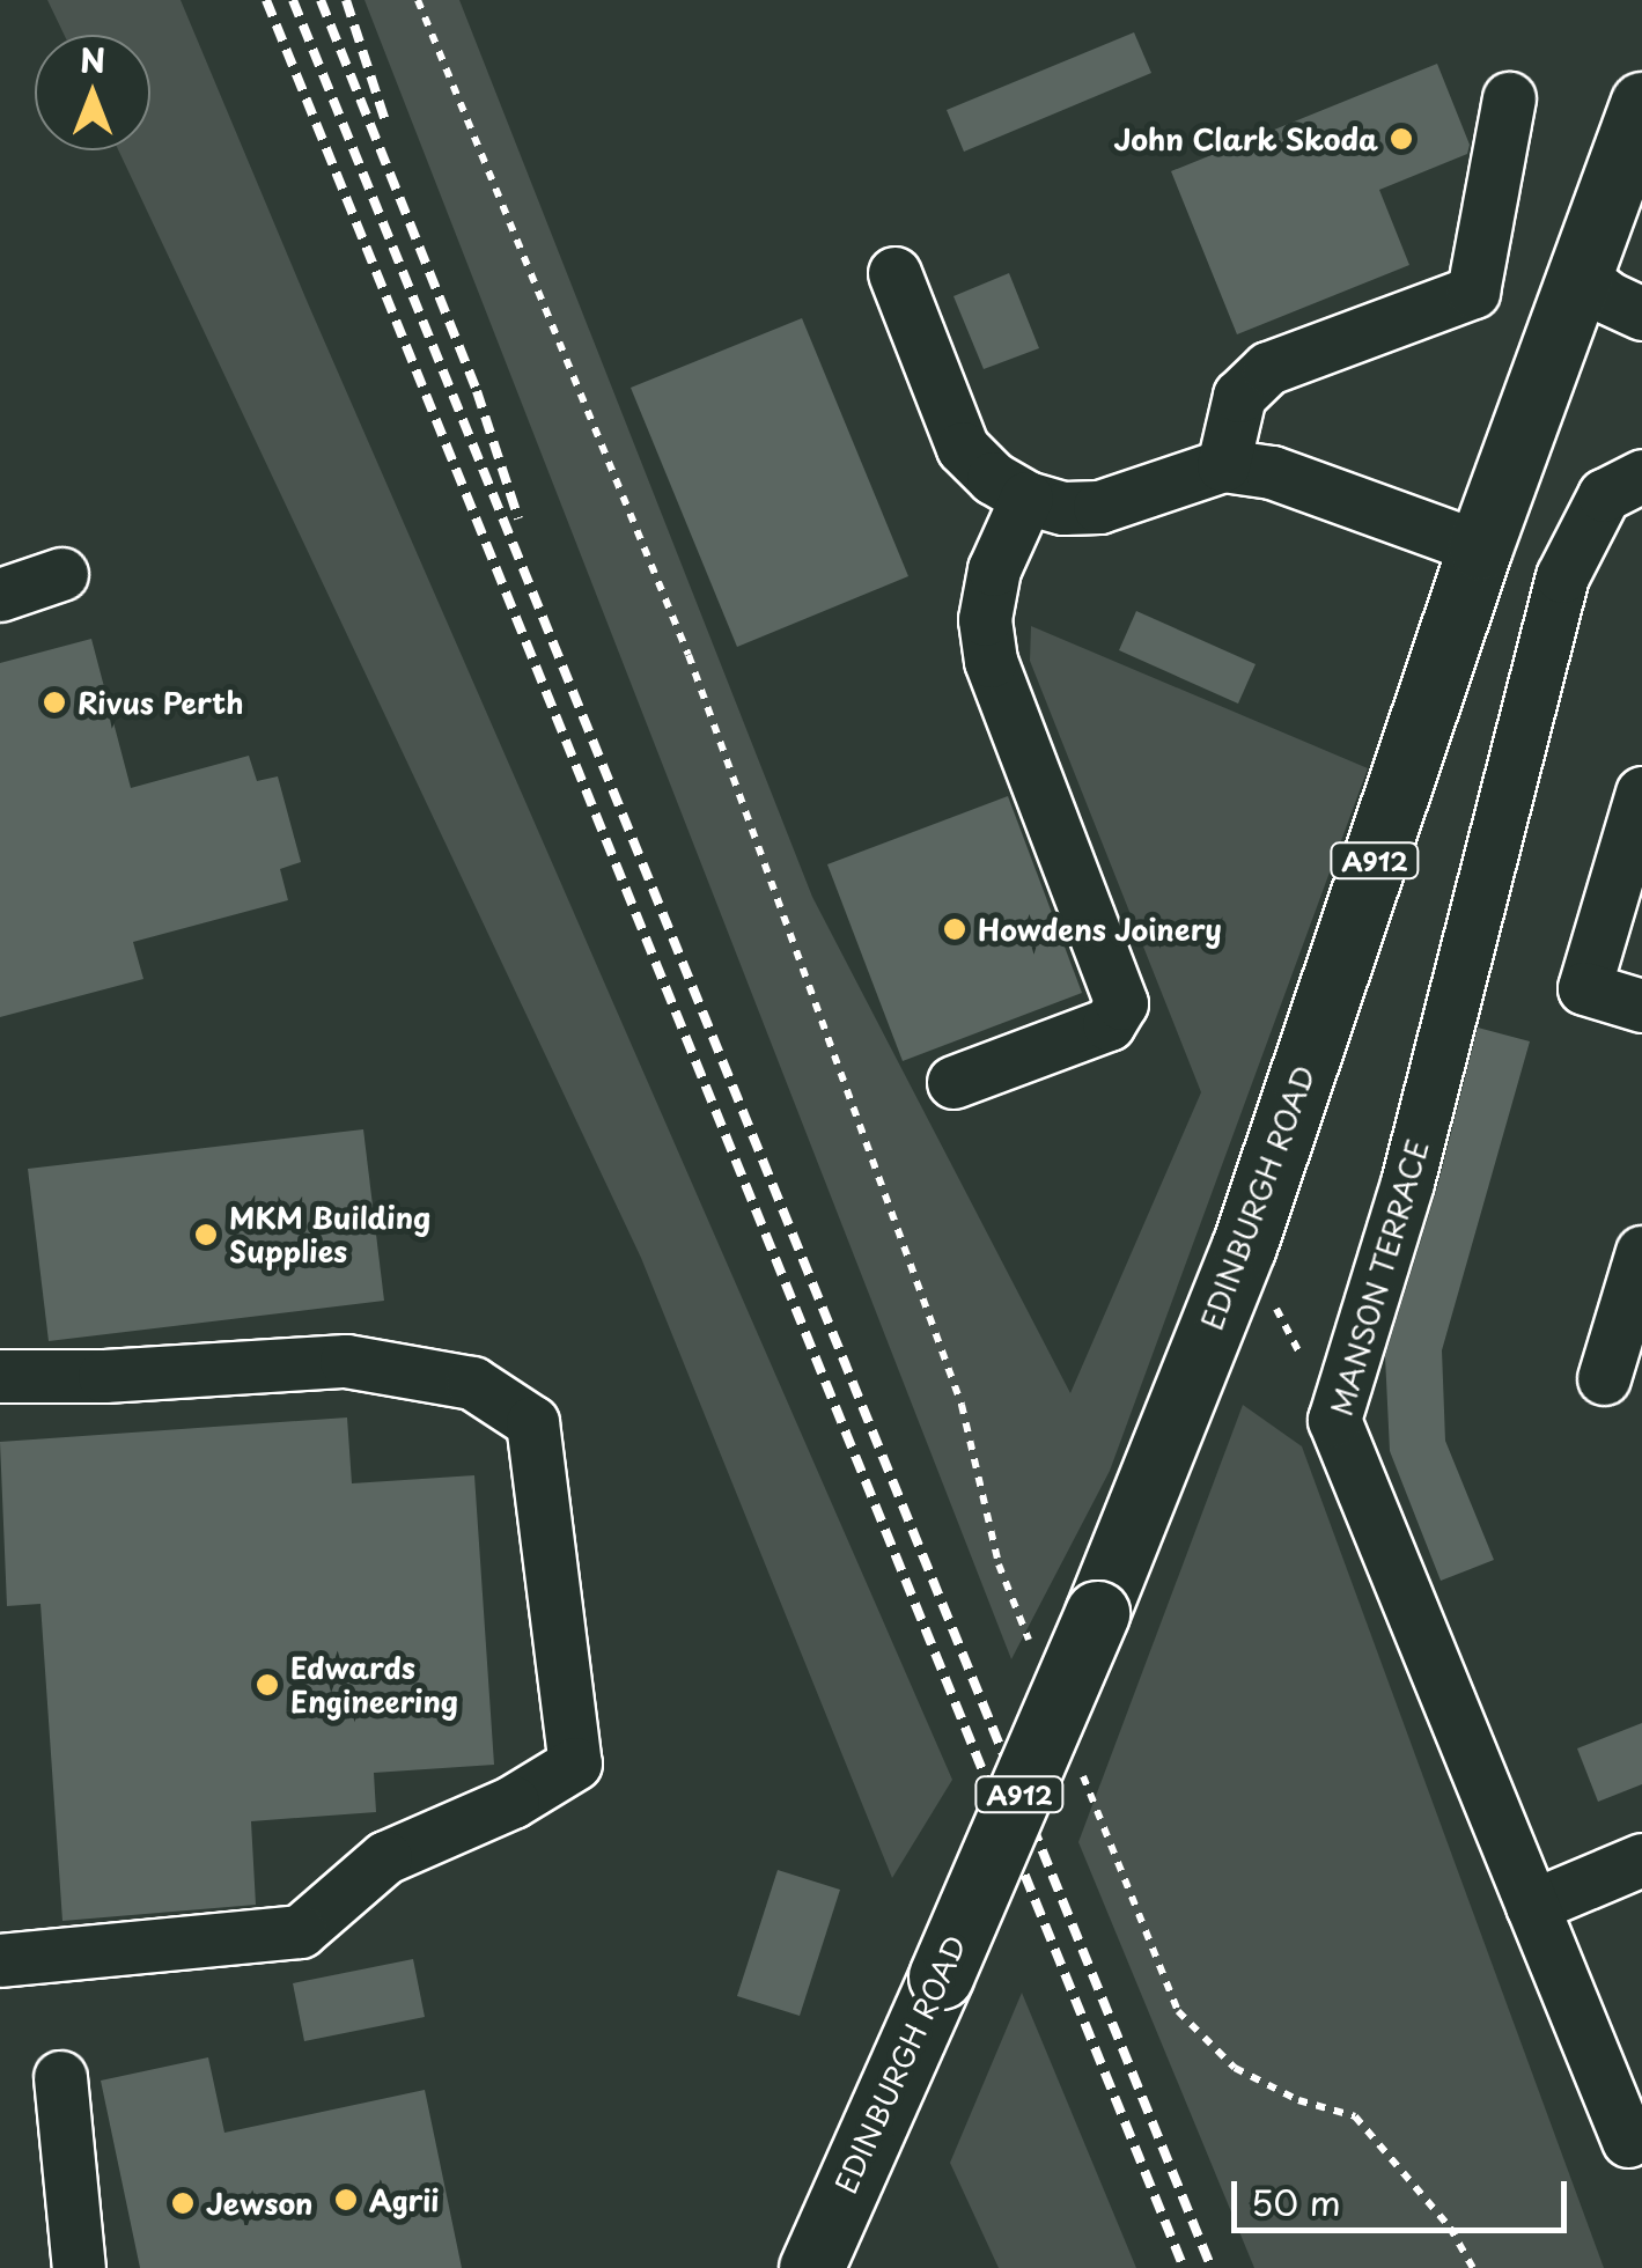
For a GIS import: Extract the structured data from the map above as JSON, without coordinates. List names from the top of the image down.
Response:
{
  "streets": {
    "main road": ["A912", "EDINBURGH ROAD"],
    "street": ["MANSON TERRACE"]
  },
  "places": [
    "John Clark Skoda",
    "Rivus Perth",
    "Howdens Joinery",
    "MKM Building Supplies",
    "Edwards Engineering",
    "Agrii",
    "Jewson"
  ],
  "scale_bar": "50 m",
  "north": "top"
}
